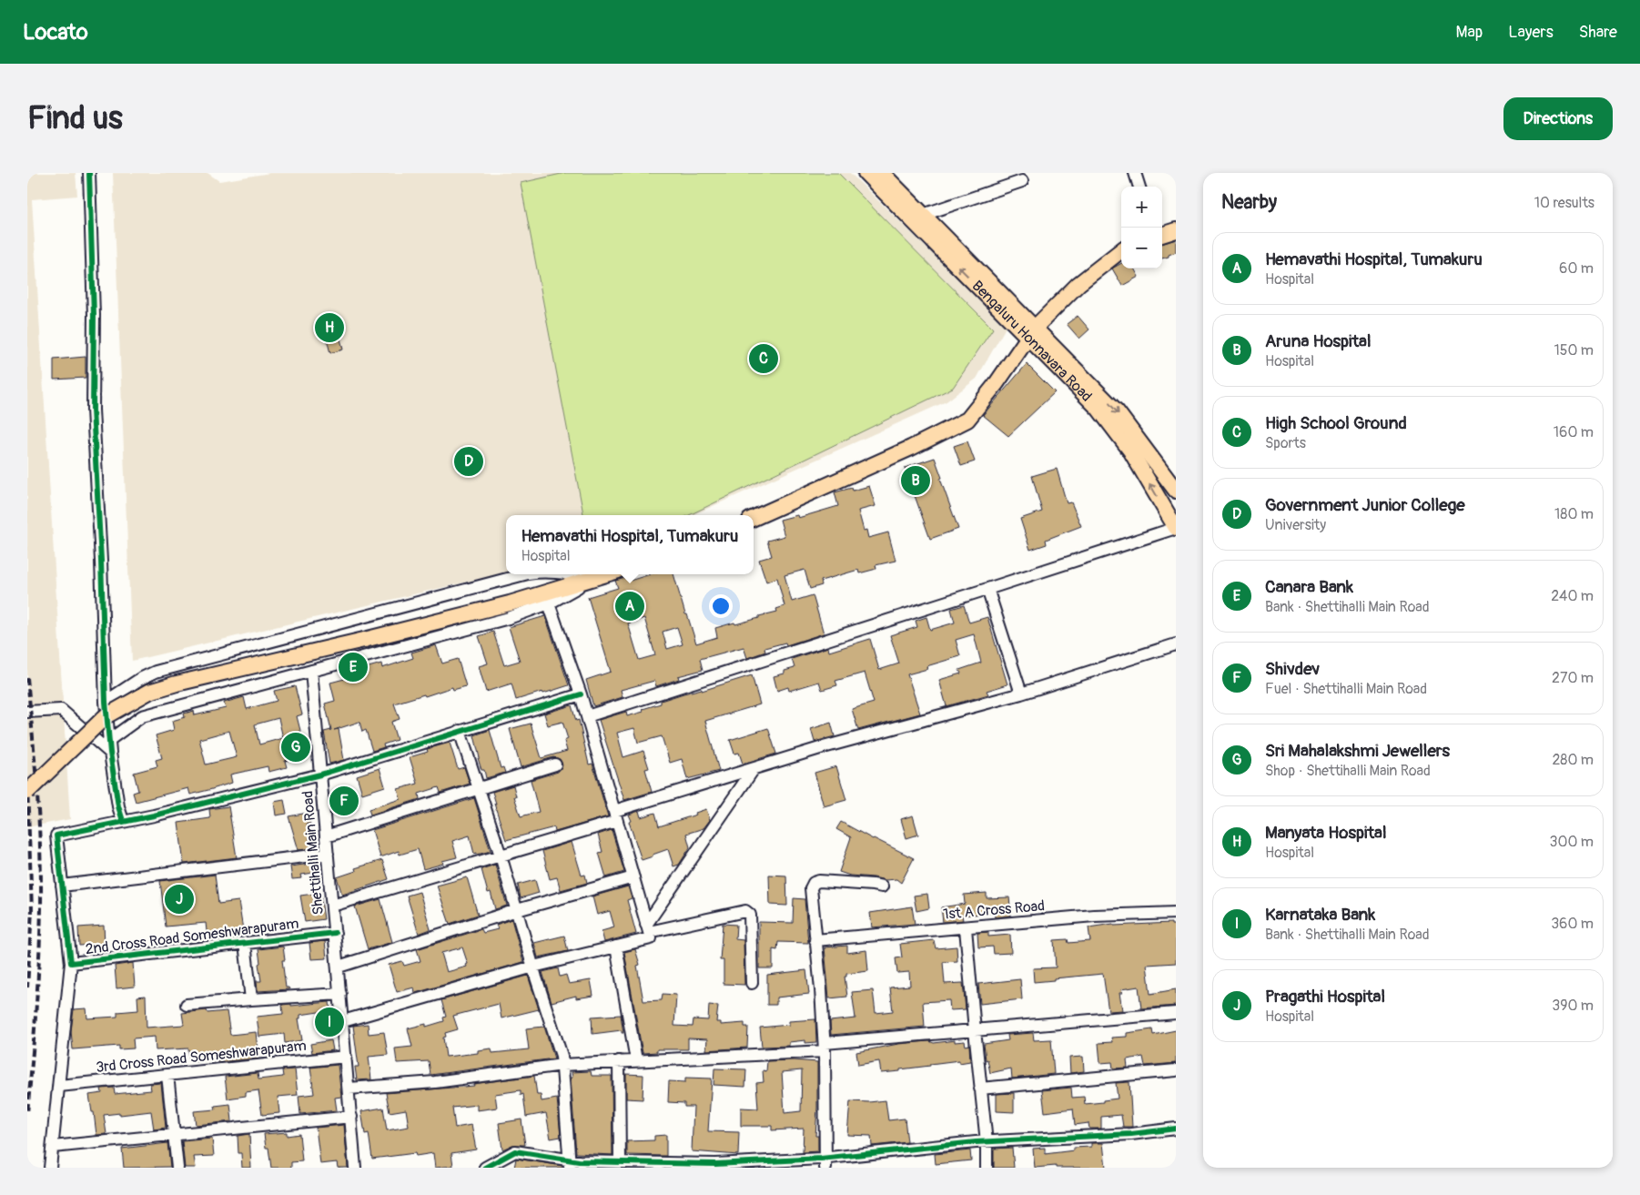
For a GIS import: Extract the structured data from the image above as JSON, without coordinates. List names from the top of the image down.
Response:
{
  "streets": {
    "main road": ["Bengaluru Honnavara Road"],
    "street": [
      "Shettihalli Main Road",
      "1st A Cross Road",
      "2nd Cross Road Someshwarapuram",
      "3rd Cross Road Someshwarapuram"
    ]
  },
  "crossings": [
    ["Shettihalli Main Road", "2nd Cross Road Someshwarapuram"],
    ["Shettihalli Main Road", "3rd Cross Road Someshwarapuram"]
  ],
  "page": {
    "header": "Locato",
    "nav": ["Map", "Layers", "Share"],
    "buttons": "Directions",
    "title": "Find us",
    "heading": ["Nearby", "10 results"],
    "map_buttons": ["+", "−"],
    "list": [
      {
        "mark": "A",
        "name": "Hemavathi Hospital, Tumakuru",
        "note": "Hospital",
        "value": "60 m"
      },
      {
        "mark": "B",
        "name": "Aruna Hospital",
        "note": "Hospital",
        "value": "150 m"
      },
      {
        "mark": "C",
        "name": "High School Ground",
        "note": "Sports",
        "value": "160 m"
      },
      {
        "mark": "D",
        "name": "Government Junior College",
        "note": "University",
        "value": "180 m"
      },
      {
        "mark": "E",
        "name": "Canara Bank",
        "note": "Bank · Shettihalli Main Road",
        "value": "240 m"
      },
      {
        "mark": "F",
        "name": "Shivdev",
        "note": "Fuel · Shettihalli Main Road",
        "value": "270 m"
      },
      {
        "mark": "G",
        "name": "Sri Mahalakshmi Jewellers",
        "note": "Shop · Shettihalli Main Road",
        "value": "280 m"
      },
      {
        "mark": "H",
        "name": "Manyata Hospital",
        "note": "Hospital",
        "value": "300 m"
      },
      {
        "mark": "I",
        "name": "Karnataka Bank",
        "note": "Bank · Shettihalli Main Road",
        "value": "360 m"
      },
      {
        "mark": "J",
        "name": "Pragathi Hospital",
        "note": "Hospital",
        "value": "390 m"
      }
    ],
    "pins": [
      "H",
      "C",
      "D",
      "B",
      "A",
      "E",
      "G",
      "F",
      "J",
      "I"
    ],
    "popup": ["Hemavathi Hospital, Tumakuru", "Hospital"]
  }
}
